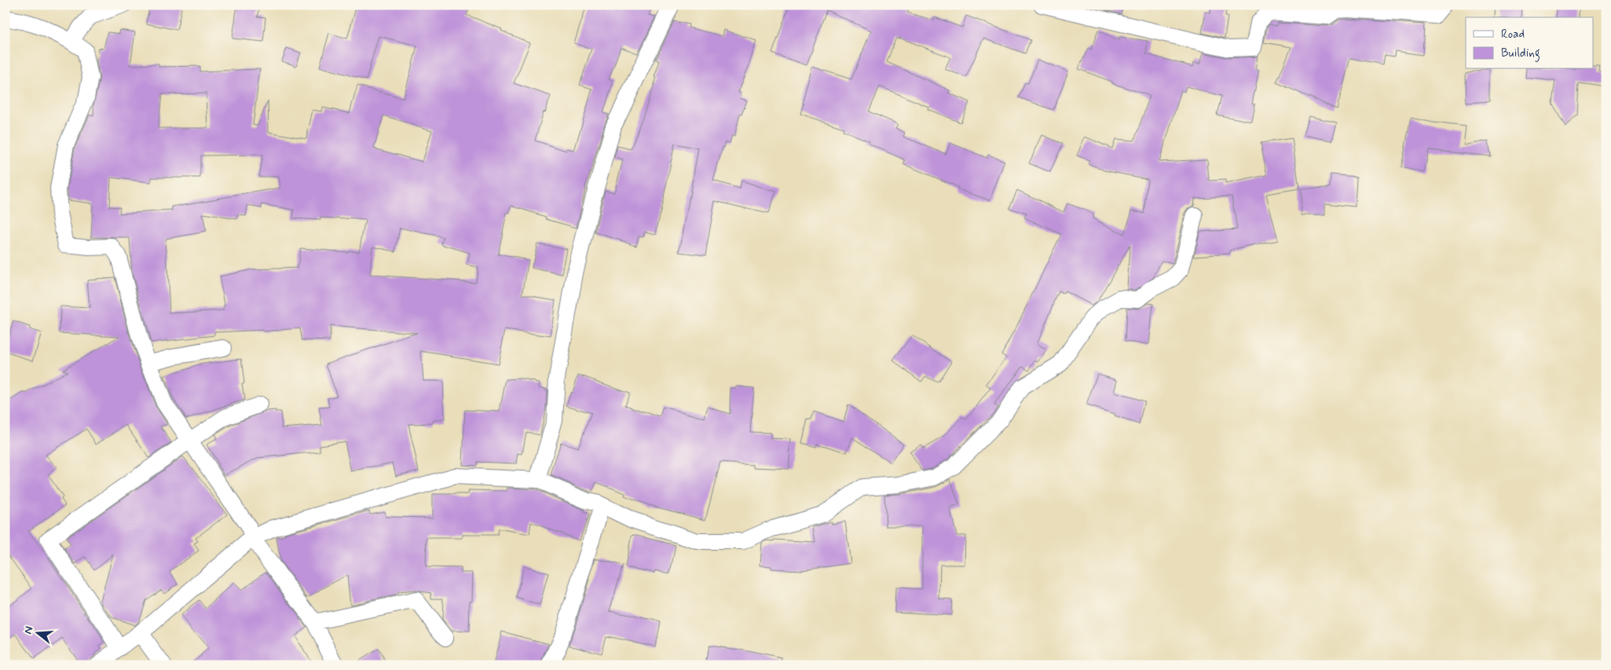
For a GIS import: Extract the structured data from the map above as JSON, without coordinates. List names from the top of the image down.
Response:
{
  "legend": ["Road", "Building"],
  "north": "left"
}
